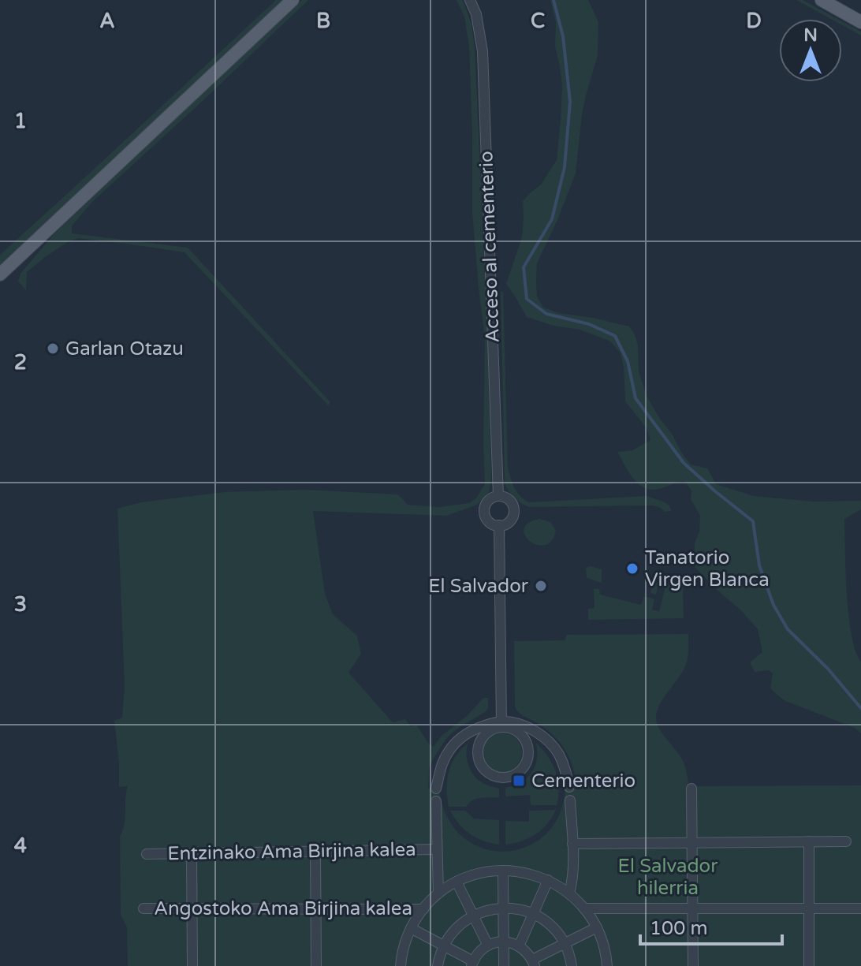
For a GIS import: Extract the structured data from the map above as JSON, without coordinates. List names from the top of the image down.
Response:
{
  "streets": {
    "street": ["Acceso al cementerio", "Entzinako Ama Birjina kalea", "Angostoko Ama Birjina kalea"]
  },
  "parks": ["El Salvador hilerria"],
  "places": {
    "other": ["Garlan Otazu", "Tanatorio Virgen Blanca", "El Salvador"],
    "transit": ["Cementerio"]
  },
  "scale_bar": "100 m",
  "north": "top",
  "grid": {
    "columns": [
      "A",
      "B",
      "C",
      "D"
    ],
    "rows": [
      "1",
      "2",
      "3",
      "4"
    ]
  }
}
